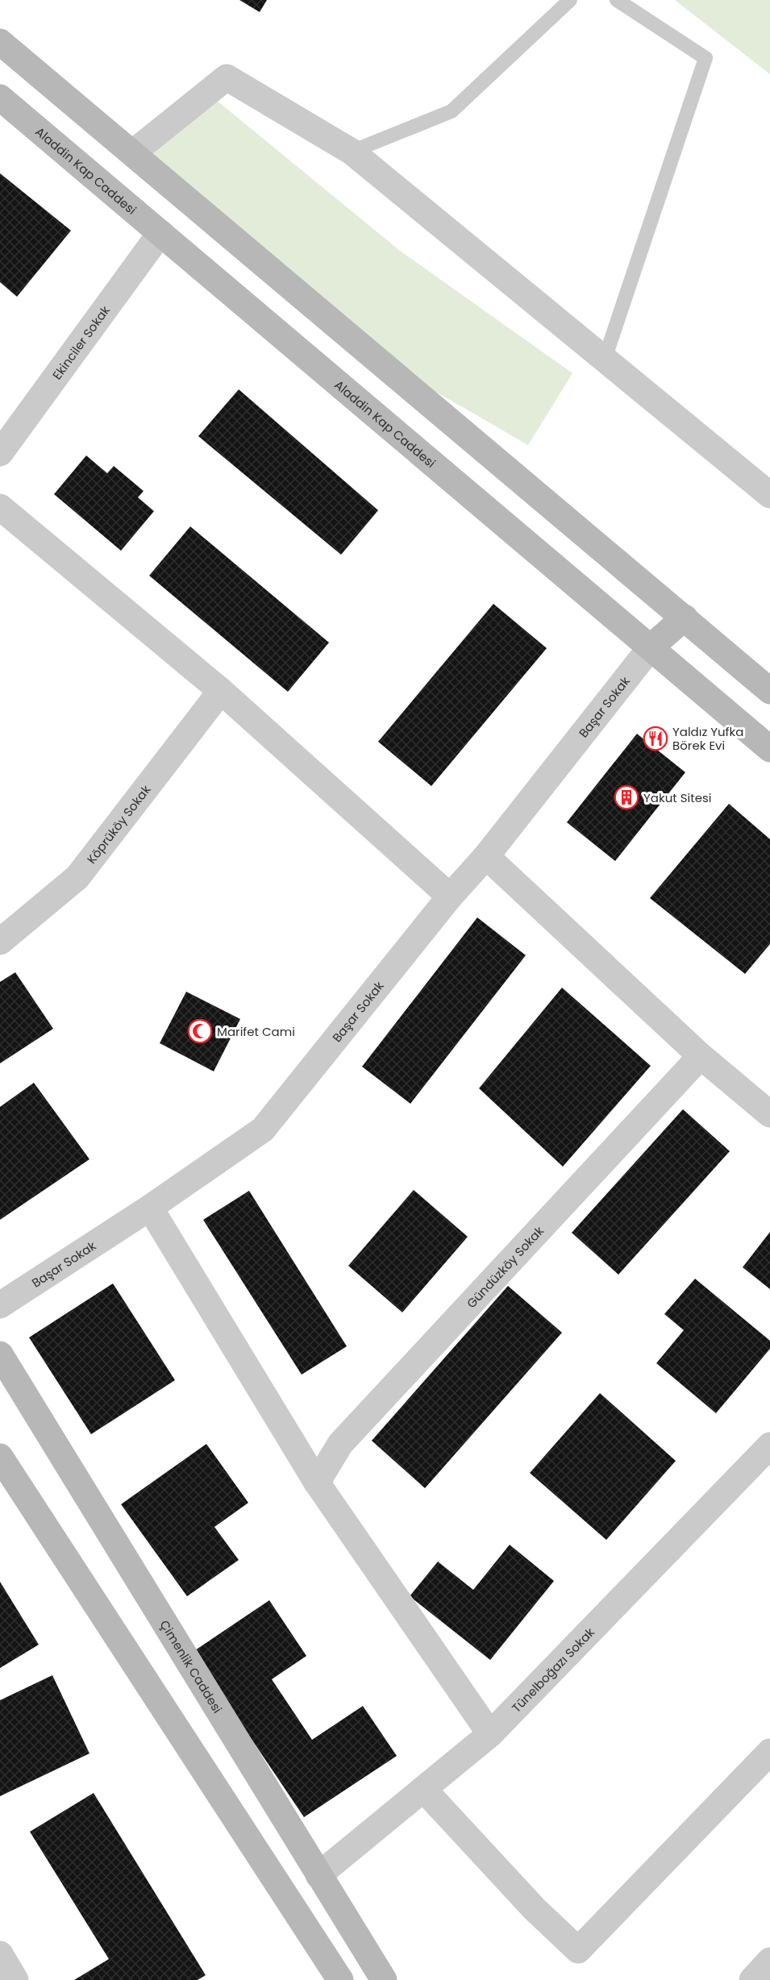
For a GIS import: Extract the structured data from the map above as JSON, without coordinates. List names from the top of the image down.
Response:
{
  "streets": {
    "street": [
      "Aladdin Kap Caddesi",
      "Ekinciler Sokak",
      "Başar Sokak",
      "Köprüköy Sokak",
      "Gündüzköy Sokak",
      "Çimenlik Caddesi",
      "Tünelboğazı Sokak"
    ]
  },
  "crossings": [
    ["Aladdin Kap Caddesi", "Ekinciler Sokak"],
    ["Aladdin Kap Caddesi", "Başar Sokak"],
    ["Çimenlik Caddesi", "Tünelboğazı Sokak"]
  ],
  "places": {
    "restaurant": ["Yaldız Yufka Börek Evi"],
    "building": ["Yakut Sitesi"],
    "mosque": ["Marifet Cami"]
  }
}
